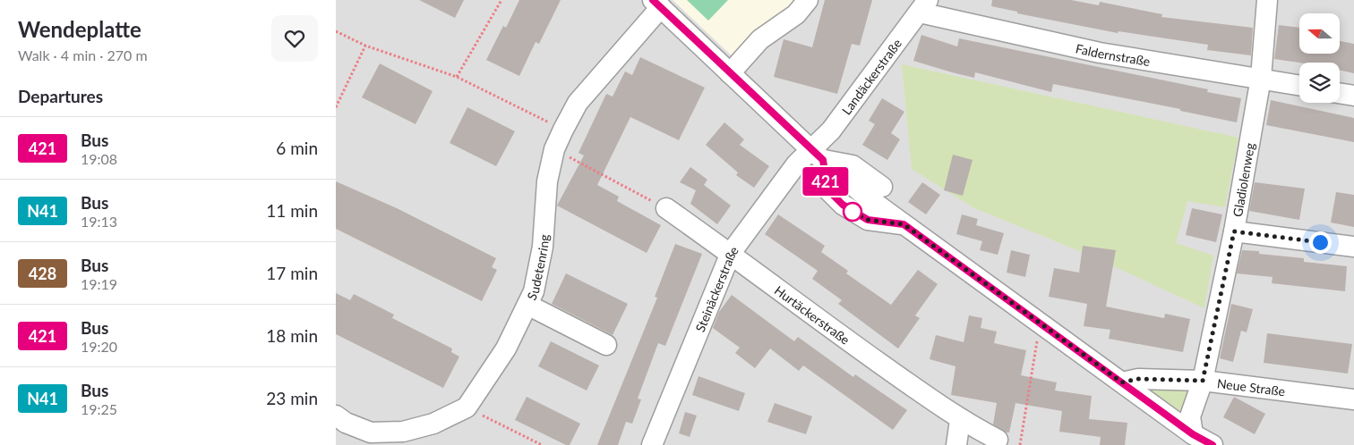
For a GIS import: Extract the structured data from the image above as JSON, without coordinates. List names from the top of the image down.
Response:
{
  "streets": {
    "street": [
      "Faldernstraße",
      "Landäckerstraße",
      "Gladiolenweg",
      "Sudetenring",
      "Steinäckerstraße",
      "Hurtäckerstraße",
      "Neue Straße"
    ]
  },
  "crossings": [
    ["Faldernstraße", "Landäckerstraße"],
    ["Faldernstraße", "Gladiolenweg"],
    ["Landäckerstraße", "Steinäckerstraße"],
    ["Gladiolenweg", "Neue Straße"],
    ["Steinäckerstraße", "Hurtäckerstraße"]
  ],
  "lines": ["bus line 421"],
  "north": "left",
  "page": {
    "heading": [
      ["Wendeplatte", "Walk · 4 min · 270 m"],
      "Departures"
    ],
    "on_map": "421",
    "list": [
      {
        "mark": "421",
        "name": "Bus",
        "note": "19:08",
        "value": "6 min"
      },
      {
        "mark": "N41",
        "name": "Bus",
        "note": "19:13",
        "value": "11 min"
      },
      {
        "mark": "428",
        "name": "Bus",
        "note": "19:19",
        "value": "17 min"
      },
      {
        "mark": "421",
        "name": "Bus",
        "note": "19:20",
        "value": "18 min"
      },
      {
        "mark": "N41",
        "name": "Bus",
        "note": "19:25",
        "value": "23 min"
      }
    ]
  }
}
